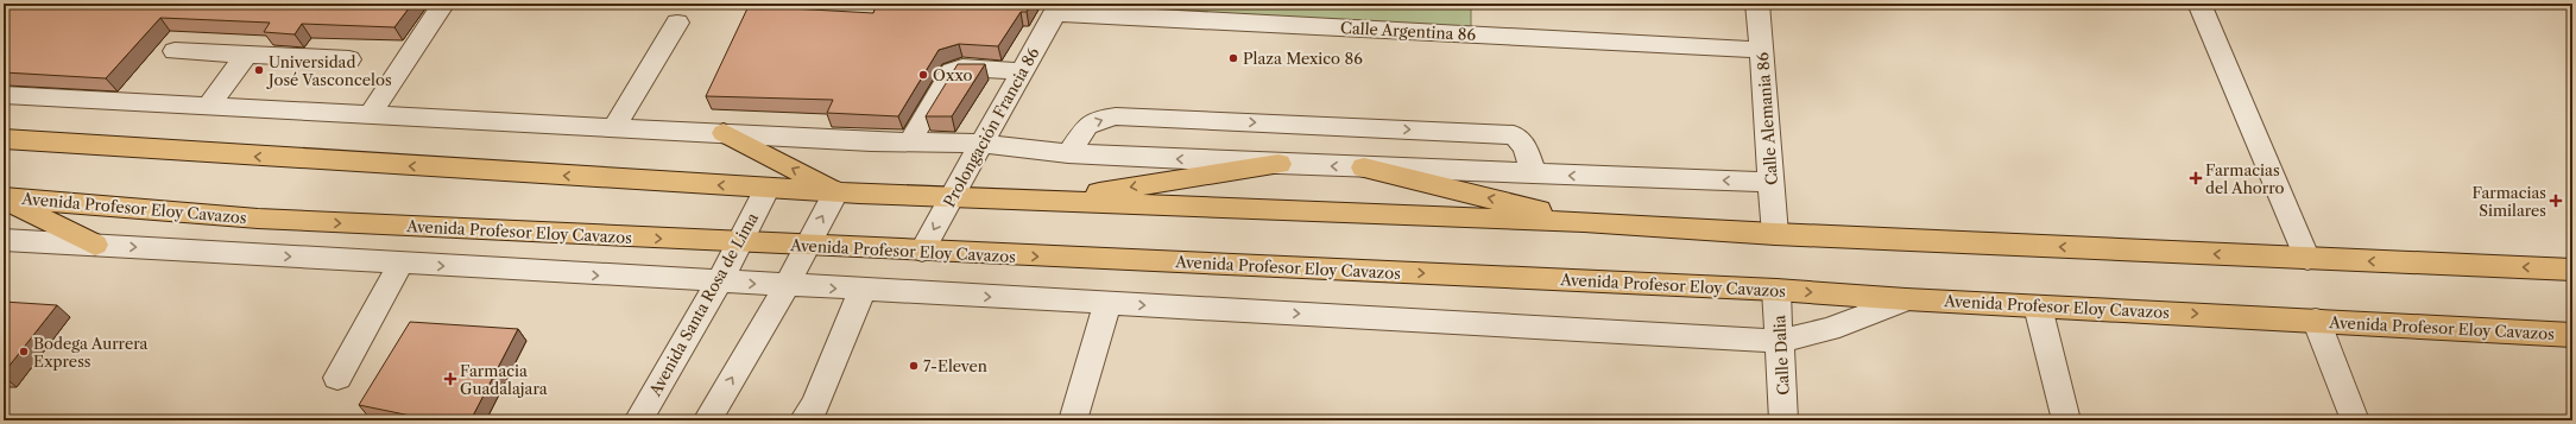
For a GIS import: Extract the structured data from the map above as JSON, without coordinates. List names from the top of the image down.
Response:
{
  "streets": {
    "main road": ["Avenida Profesor Eloy Cavazos"],
    "street": [
      "Calle Argentina 86",
      "Calle Alemania 86",
      "Prolongación Francia 86",
      "Avenida Santa Rosa de Lima",
      "Calle Dalia"
    ]
  },
  "crossings": [
    ["Calle Argentina 86", "Calle Alemania 86"],
    ["Calle Argentina 86", "Prolongación Francia 86"],
    ["Prolongación Francia 86", "Avenida Profesor Eloy Cavazos"],
    ["Avenida Profesor Eloy Cavazos", "Avenida Santa Rosa de Lima"],
    ["Avenida Profesor Eloy Cavazos", "Calle Dalia"]
  ],
  "places": {
    "other": [
      "Plaza Mexico 86",
      "Universidad José Vasconcelos",
      "Oxxo",
      "Bodega Aurrera Express",
      "7-Eleven"
    ],
    "health": ["Farmacias del Ahorro", "Farmacias Similares", "Farmacia Guadalajara"]
  }
}
